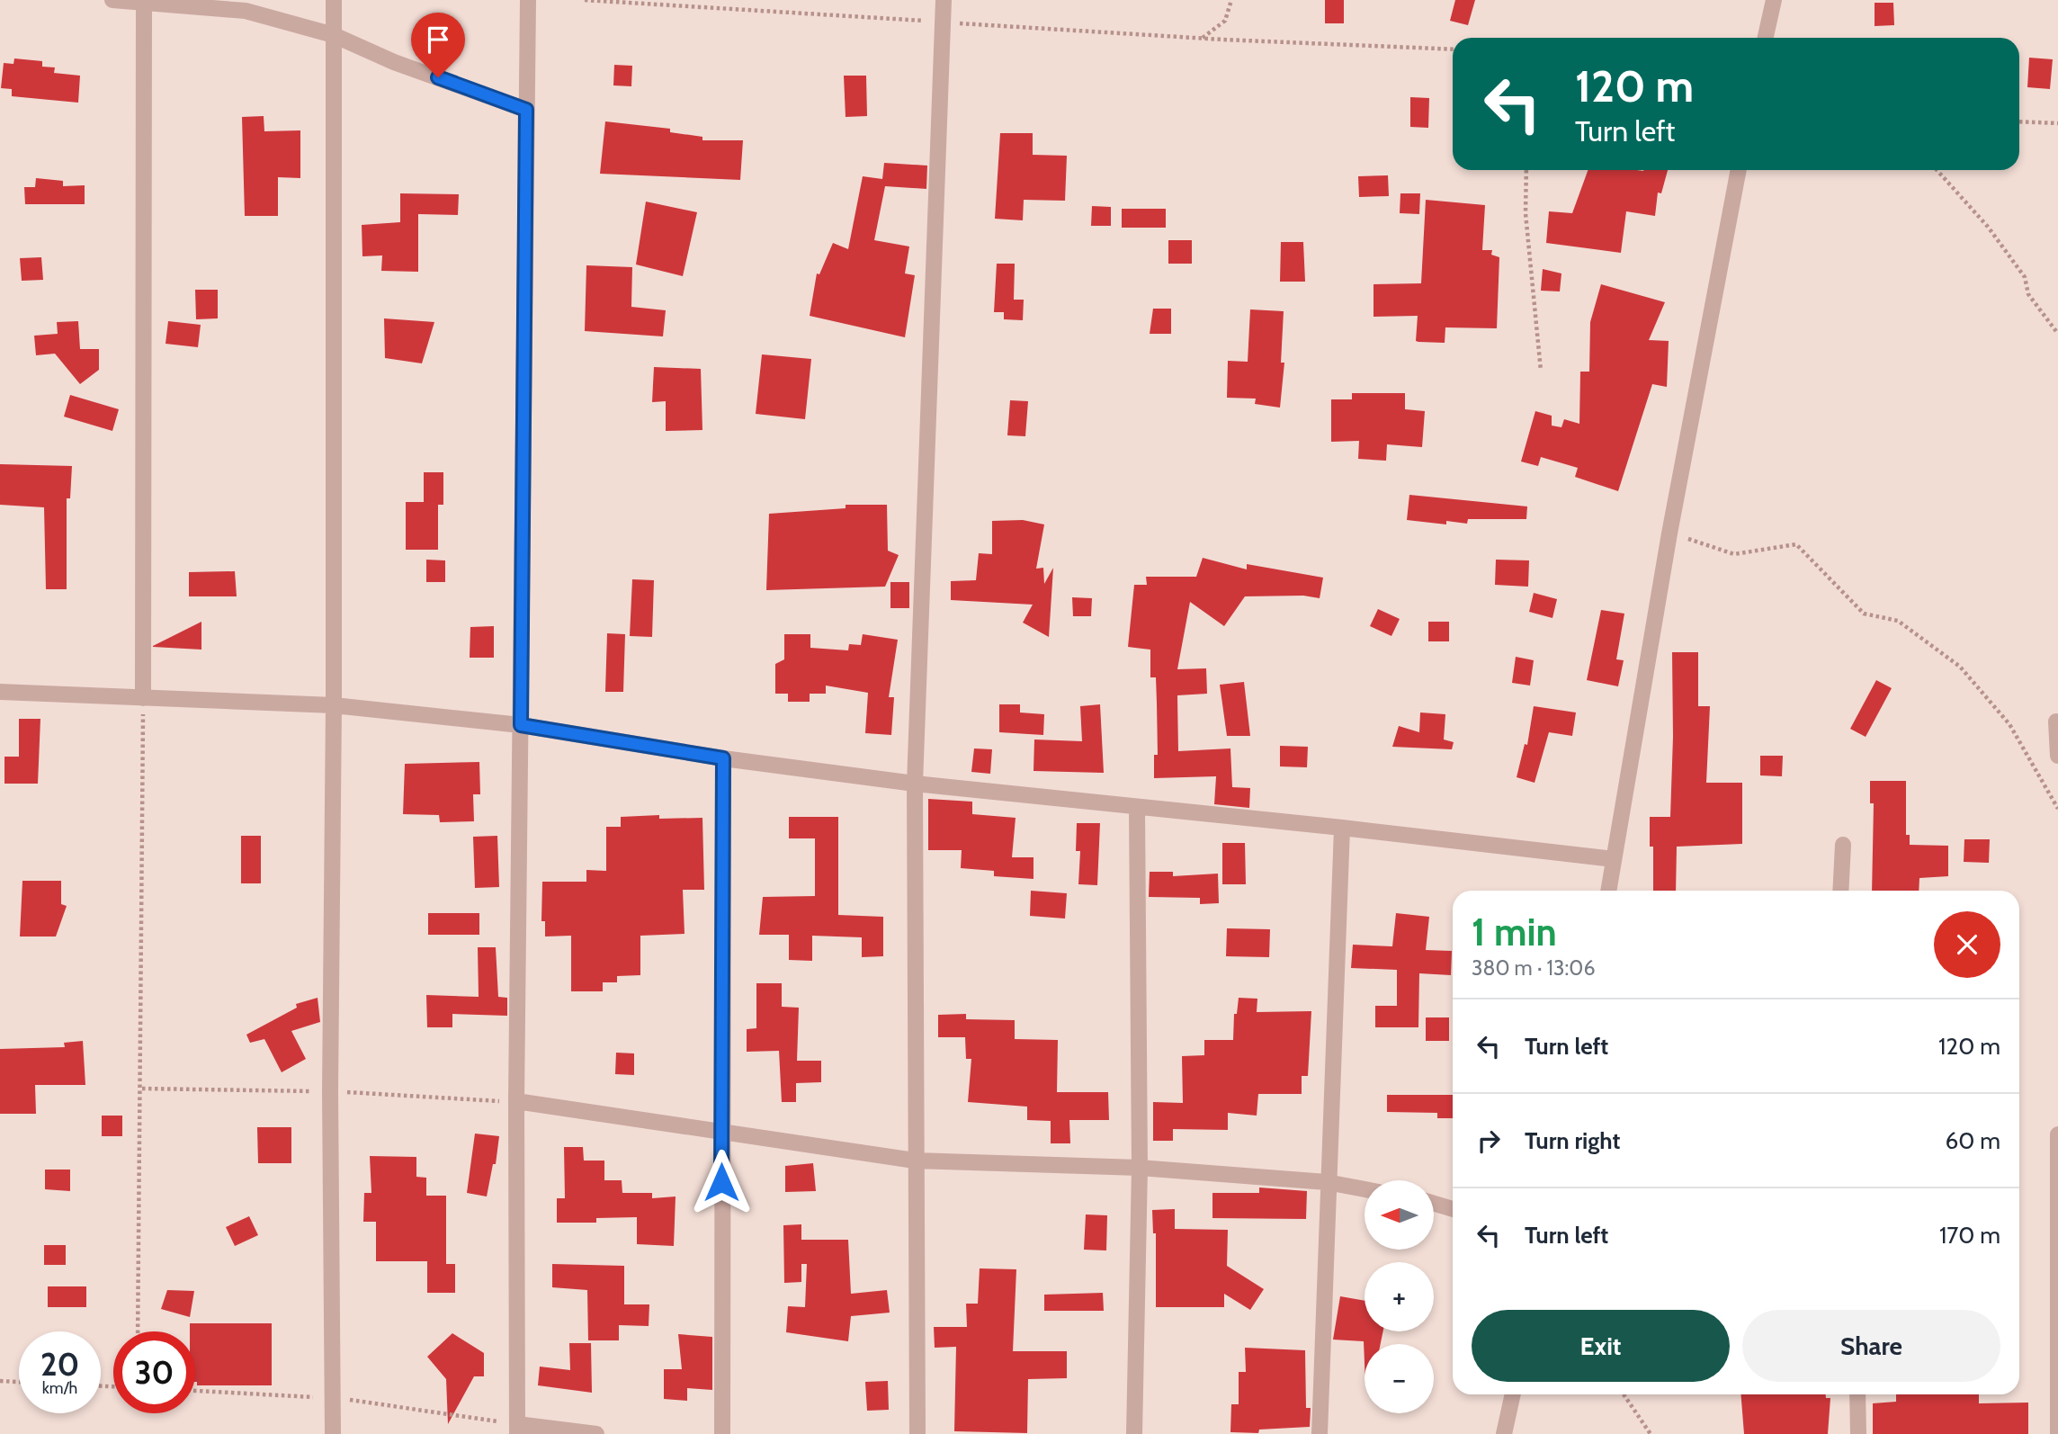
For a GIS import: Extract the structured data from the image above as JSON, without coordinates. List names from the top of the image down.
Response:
{
  "north": "left",
  "page": {
    "turn": ["120 m", "Turn left"],
    "heading": ["1 min", "380 m · 13:06"],
    "list": [
      {
        "name": "Turn left",
        "value": "120 m"
      },
      {
        "name": "Turn right",
        "value": "60 m"
      },
      {
        "name": "Turn left",
        "value": "170 m"
      }
    ],
    "map_buttons": ["+", "−"],
    "buttons": ["Exit", "Share"],
    "speed": "20 km/h",
    "limit": "30"
  }
}
